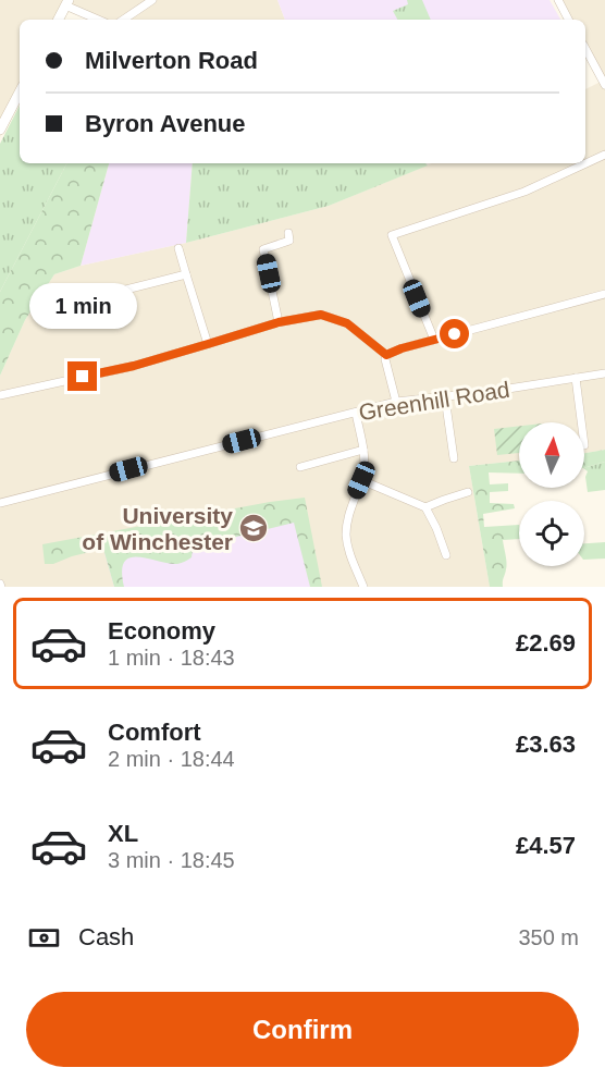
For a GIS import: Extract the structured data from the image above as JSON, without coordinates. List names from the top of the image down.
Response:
{
  "streets": {
    "street": ["Greenhill Road"]
  },
  "places": {
    "school or university": ["University of Winchester"]
  },
  "north": "top",
  "page": {
    "banner": ["Milverton Road", "Byron Avenue"],
    "bubble": "1 min",
    "list": [
      {
        "name": "Economy",
        "note": "1 min · 18:43",
        "value": "£2.69"
      },
      {
        "name": "Comfort",
        "note": "2 min · 18:44",
        "value": "£3.63"
      },
      {
        "name": "XL",
        "note": "3 min · 18:45",
        "value": "£4.57"
      }
    ],
    "pay": ["Cash", "350 m"],
    "buttons": "Confirm"
  }
}
